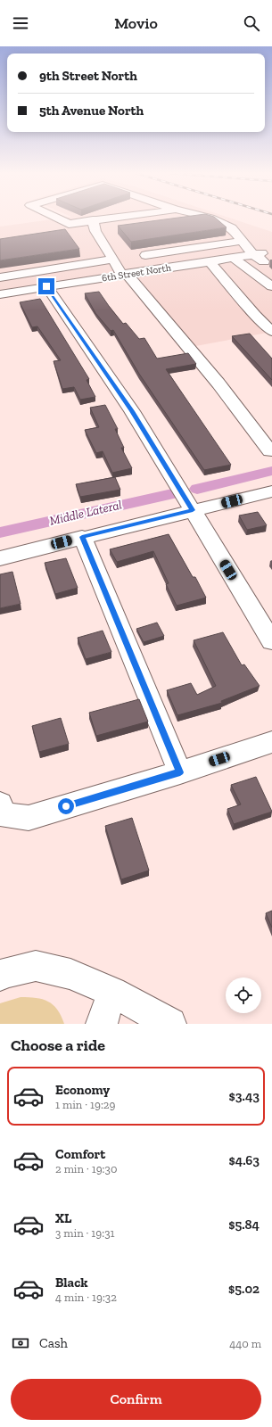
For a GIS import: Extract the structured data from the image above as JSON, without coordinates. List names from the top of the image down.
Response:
{
  "streets": {
    "street": ["6th Street North"]
  },
  "water": ["Middle Lateral"],
  "page": {
    "header": "Movio",
    "banner": ["9th Street North", "5th Avenue North"],
    "heading": "Choose a ride",
    "list": [
      {
        "name": "Economy",
        "note": "1 min · 19:29",
        "value": "$3.43"
      },
      {
        "name": "Comfort",
        "note": "2 min · 19:30",
        "value": "$4.63"
      },
      {
        "name": "XL",
        "note": "3 min · 19:31",
        "value": "$5.84"
      },
      {
        "name": "Black",
        "note": "4 min · 19:32",
        "value": "$5.02"
      }
    ],
    "pay": ["Cash", "440 m"],
    "buttons": "Confirm"
  }
}
